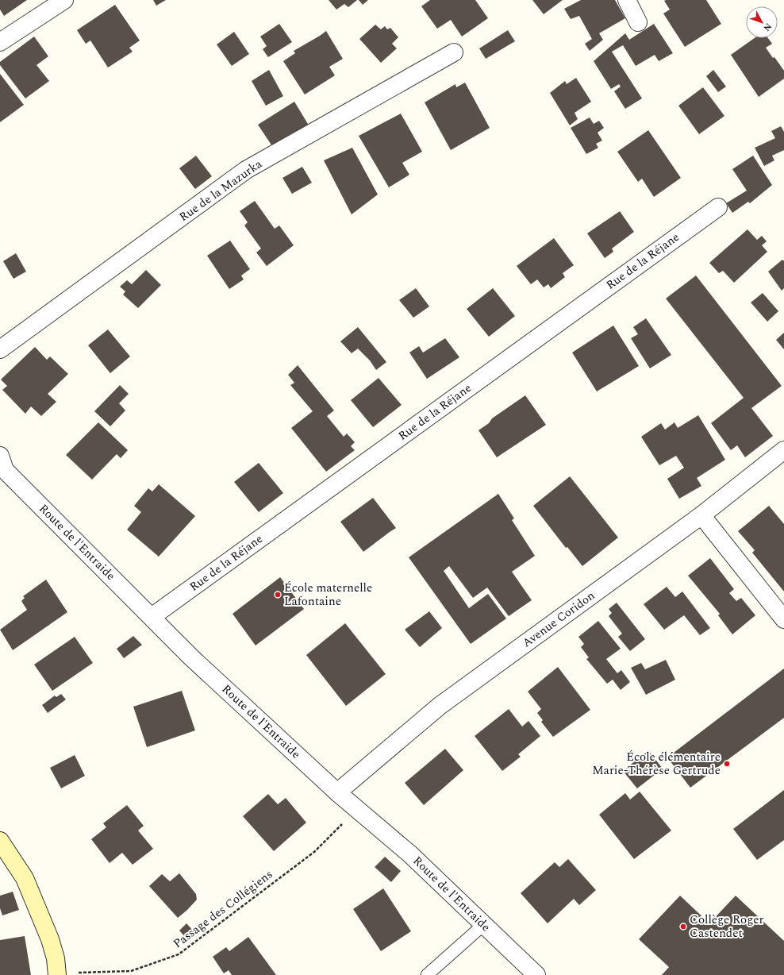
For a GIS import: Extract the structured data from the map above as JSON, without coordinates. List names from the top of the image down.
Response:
{
  "streets": {
    "street": [
      "Rue de la Mazurka",
      "Rue de la Réjane",
      "Route de l'Entraide",
      "Avenue Coridon"
    ],
    "path": ["Passage des Collégiens"]
  },
  "crossings": [
    ["Rue de la Réjane", "Route de l'Entraide"],
    ["Route de l'Entraide", "Avenue Coridon"],
    ["Route de l'Entraide", "Passage des Collégiens"]
  ],
  "places": ["École maternelle Lafontaine", "École élémentaire Marie-Thérèse Gertrude", "Collège Roger Castendet"],
  "north": "bottom right"
}
